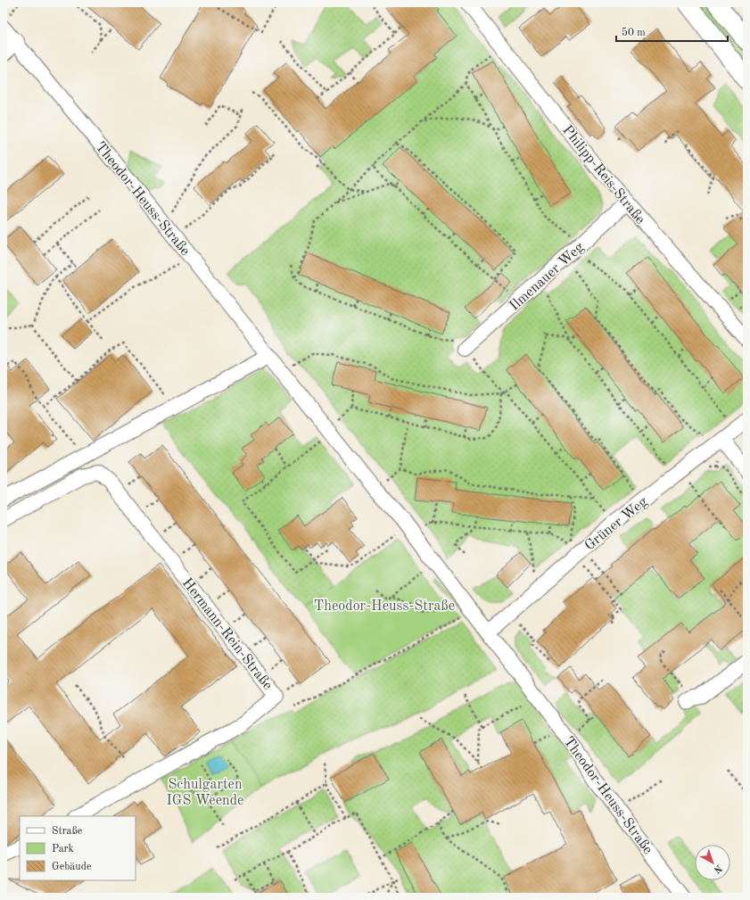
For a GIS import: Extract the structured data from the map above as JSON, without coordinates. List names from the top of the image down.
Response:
{
  "streets": {
    "street": [
      "Philipp-Reis-Straße",
      "Theodor-Heuss-Straße",
      "Ilmenauer Weg",
      "Grüner Weg",
      "Hermann-Rein-Straße"
    ]
  },
  "crossings": [
    ["Philipp-Reis-Straße", "Ilmenauer Weg"],
    ["Theodor-Heuss-Straße", "Grüner Weg"]
  ],
  "parks": ["Theodor-Heuss-Straße", "Schulgarten IGS Weende"],
  "legend": ["Straße", "Park", "Gebäude"],
  "scale_bar": "50 m",
  "north": "bottom right"
}
